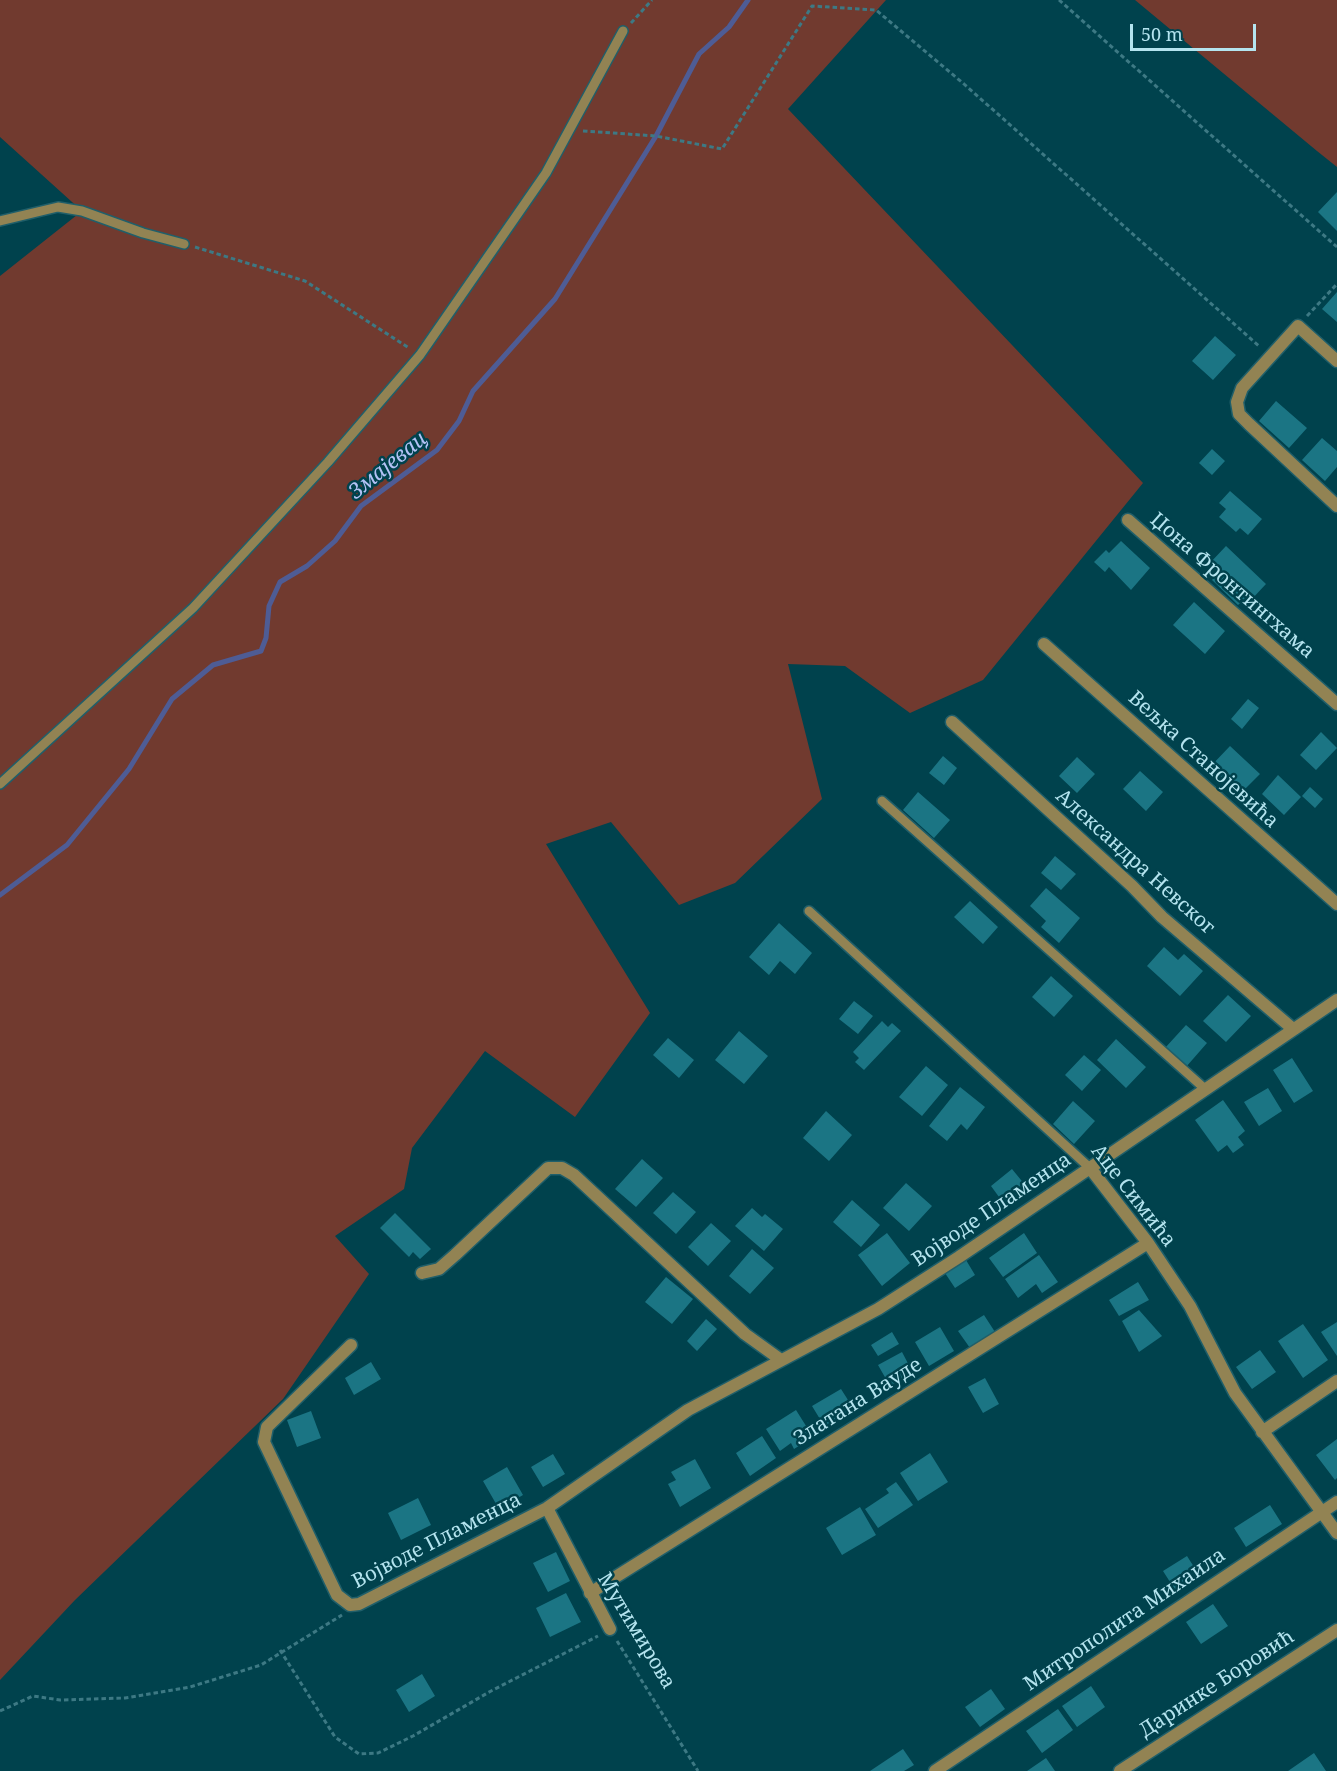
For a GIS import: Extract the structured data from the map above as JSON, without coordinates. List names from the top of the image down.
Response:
{
  "streets": {
    "street": [
      "Џона Фронтингхама",
      "Вељка Станојевића",
      "Александра Невског",
      "Аце Симића",
      "Војводе Пламенца",
      "Златана Вауде",
      "Митрополита Михаила",
      "Мутимирова",
      "Даринке Боровић"
    ]
  },
  "crossings": [
    ["Александра Невског", "Војводе Пламенца"],
    ["Аце Симића", "Војводе Пламенца"],
    ["Аце Симића", "Златана Вауде"],
    ["Аце Симића", "Митрополита Михаила"],
    ["Војводе Пламенца", "Мутимирова"],
    ["Златана Вауде", "Мутимирова"]
  ],
  "water": ["Змајевац"],
  "scale_bar": "50 m"
}
